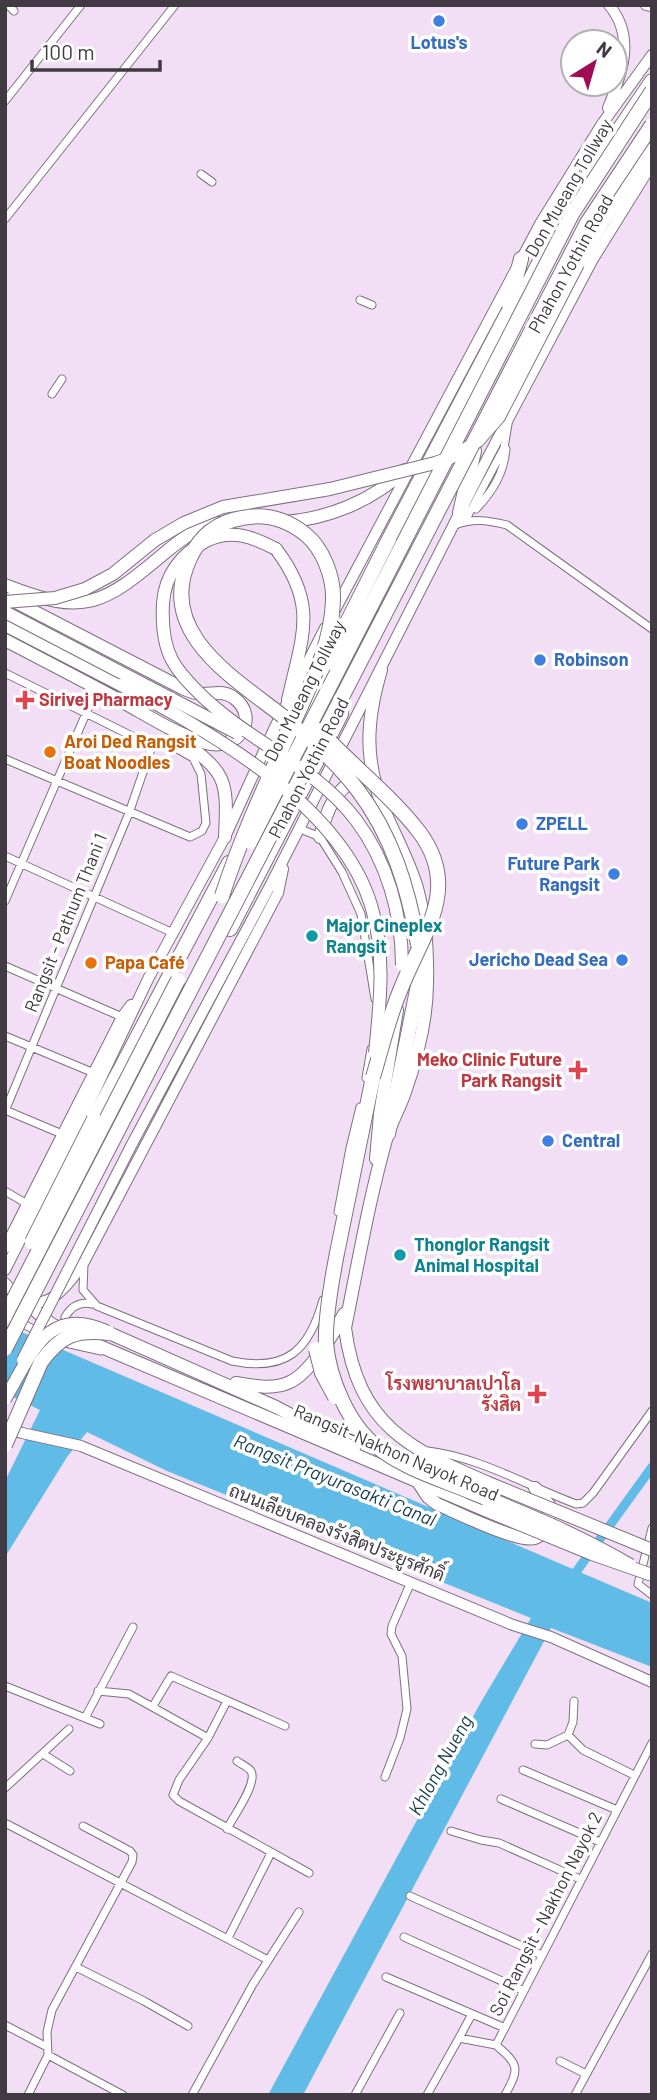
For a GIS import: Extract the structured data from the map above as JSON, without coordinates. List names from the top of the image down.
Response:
{
  "streets": {
    "highway": ["Don Mueang Tollway", "Phahon Yothin Road"],
    "main road": ["Rangsit-Nakhon Nayok Road", "ถนนเลียบคลองรังสิตประยูรศักดิ์"],
    "street": ["Rangsit - Pathum Thani 1", "Soi Rangsit - Nakhon Nayok 2"]
  },
  "water": ["Rangsit Prayurasakti Canal", "Khlong Nueng"],
  "places": {
    "other": [
      "Lotus's",
      "Robinson",
      "Aroi Ded Rangsit Boat Noodles",
      "ZPELL",
      "Future Park Rangsit",
      "Major Cineplex Rangsit",
      "Jericho Dead Sea",
      "Papa Café",
      "Central",
      "Thonglor Rangsit Animal Hospital"
    ],
    "health": ["Sirivej Pharmacy", "Meko Clinic Future Park Rangsit", "โรงพยาบาลเปาโล รังสิต"]
  },
  "scale_bar": "100 m",
  "north": "top right"
}
